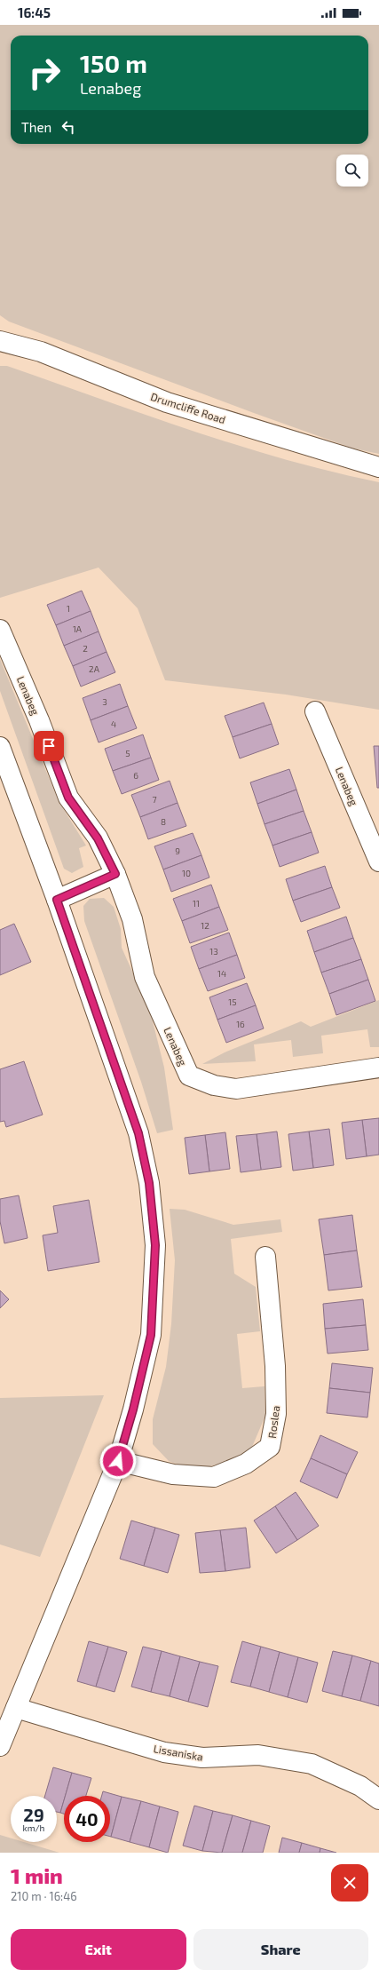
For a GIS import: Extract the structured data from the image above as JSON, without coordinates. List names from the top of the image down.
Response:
{
  "streets": {
    "street": [
      "Drumcliffe Road",
      "Lenabeg",
      "Roslea",
      "Lissaniska"
    ]
  },
  "house_numbers": [
    "1",
    "1A",
    "2",
    "2A",
    "3",
    "4",
    "5",
    "6",
    "7",
    "8",
    "9",
    "10",
    "11",
    "12",
    "13",
    "14",
    "15",
    "16"
  ],
  "page": {
    "status": "16:45",
    "turn": ["150 m", "Lenabeg"],
    "then": "Then",
    "speed": "29 km/h",
    "limit": "40",
    "heading": ["1 min", "210 m · 16:46"],
    "buttons": ["Exit", "Share"]
  }
}
